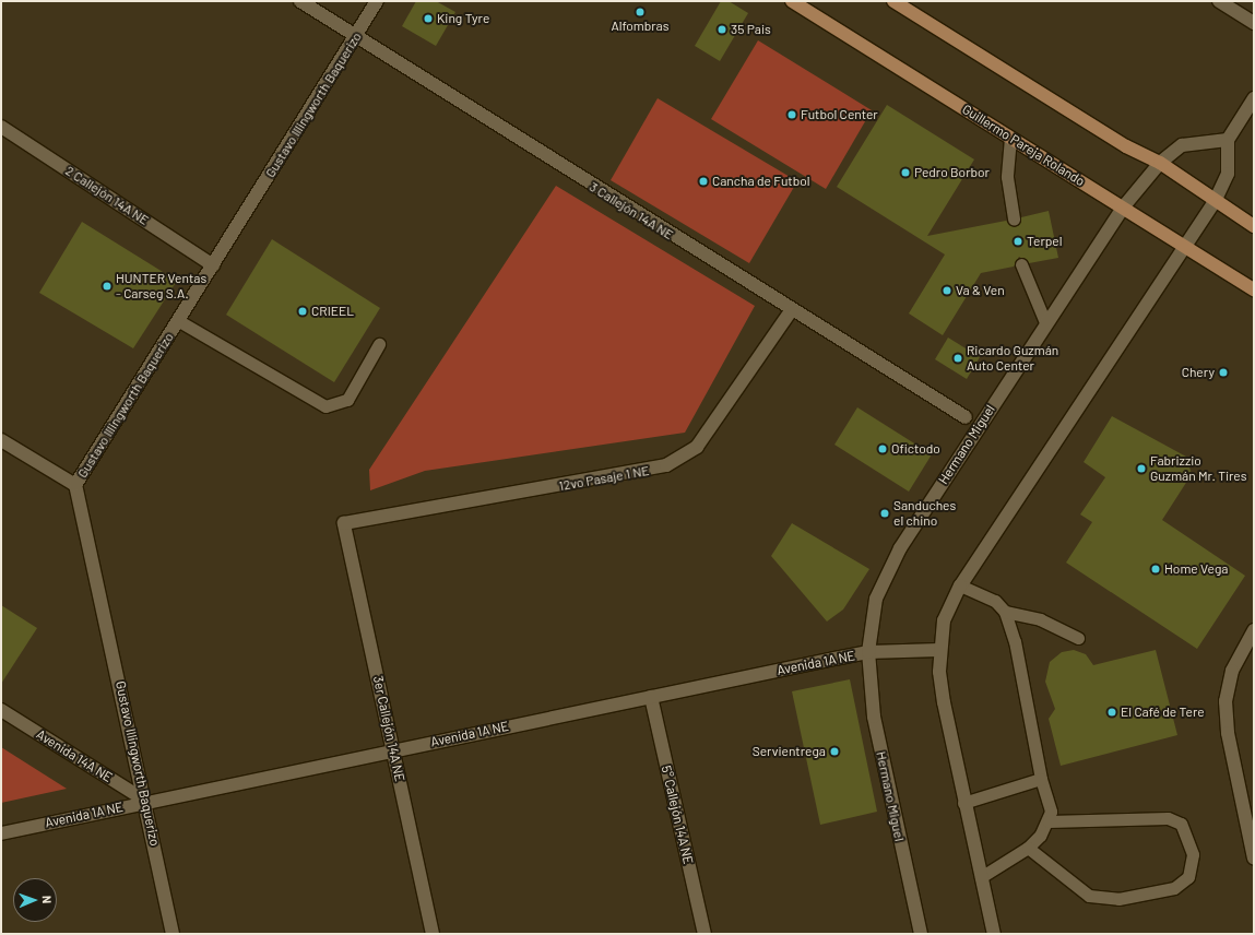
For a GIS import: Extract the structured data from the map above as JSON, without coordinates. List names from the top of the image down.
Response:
{
  "streets": {
    "main road": ["Guillermo Pareja Rolando"],
    "street": [
      "Gustavo Illingworth Baquerizo",
      "2 Callejón 14A NE",
      "3 Callejón 14A NE",
      "Hermano Miguel",
      "12vo Pasaje 1 NE",
      "Avenida 1A NE",
      "3er Callejón 14A NE",
      "Avenida 14A NE",
      "5° Callejón 14A NE"
    ]
  },
  "crossings": [
    ["Gustavo Illingworth Baquerizo", "2 Callejón 14A NE"],
    ["Gustavo Illingworth Baquerizo", "3 Callejón 14A NE"],
    ["Gustavo Illingworth Baquerizo", "Avenida 1A NE"],
    ["Gustavo Illingworth Baquerizo", "Avenida 14A NE"],
    ["Guillermo Pareja Rolando", "Hermano Miguel"],
    ["3 Callejón 14A NE", "12vo Pasaje 1 NE"],
    ["Hermano Miguel", "Avenida 1A NE"],
    ["12vo Pasaje 1 NE", "3er Callejón 14A NE"],
    ["Avenida 1A NE", "3er Callejón 14A NE"],
    ["Avenida 1A NE", "Avenida 14A NE"],
    ["Avenida 1A NE", "5° Callejón 14A NE"]
  ],
  "places": [
    "Alfombras",
    "King Tyre",
    "35 Pais",
    "Futbol Center",
    "Pedro Borbor",
    "Cancha de Futbol",
    "Terpel",
    "HUNTER Ventas - Carseg S.A.",
    "Va & Ven",
    "CRIEEL",
    "Ricardo Guzmán Auto Center",
    "Chery",
    "Ofictodo",
    "Fabrizzio Guzmán Mr. Tires",
    "Sanduches el chino",
    "Home Vega",
    "El Café de Tere",
    "Servientrega"
  ],
  "north": "right"
}
